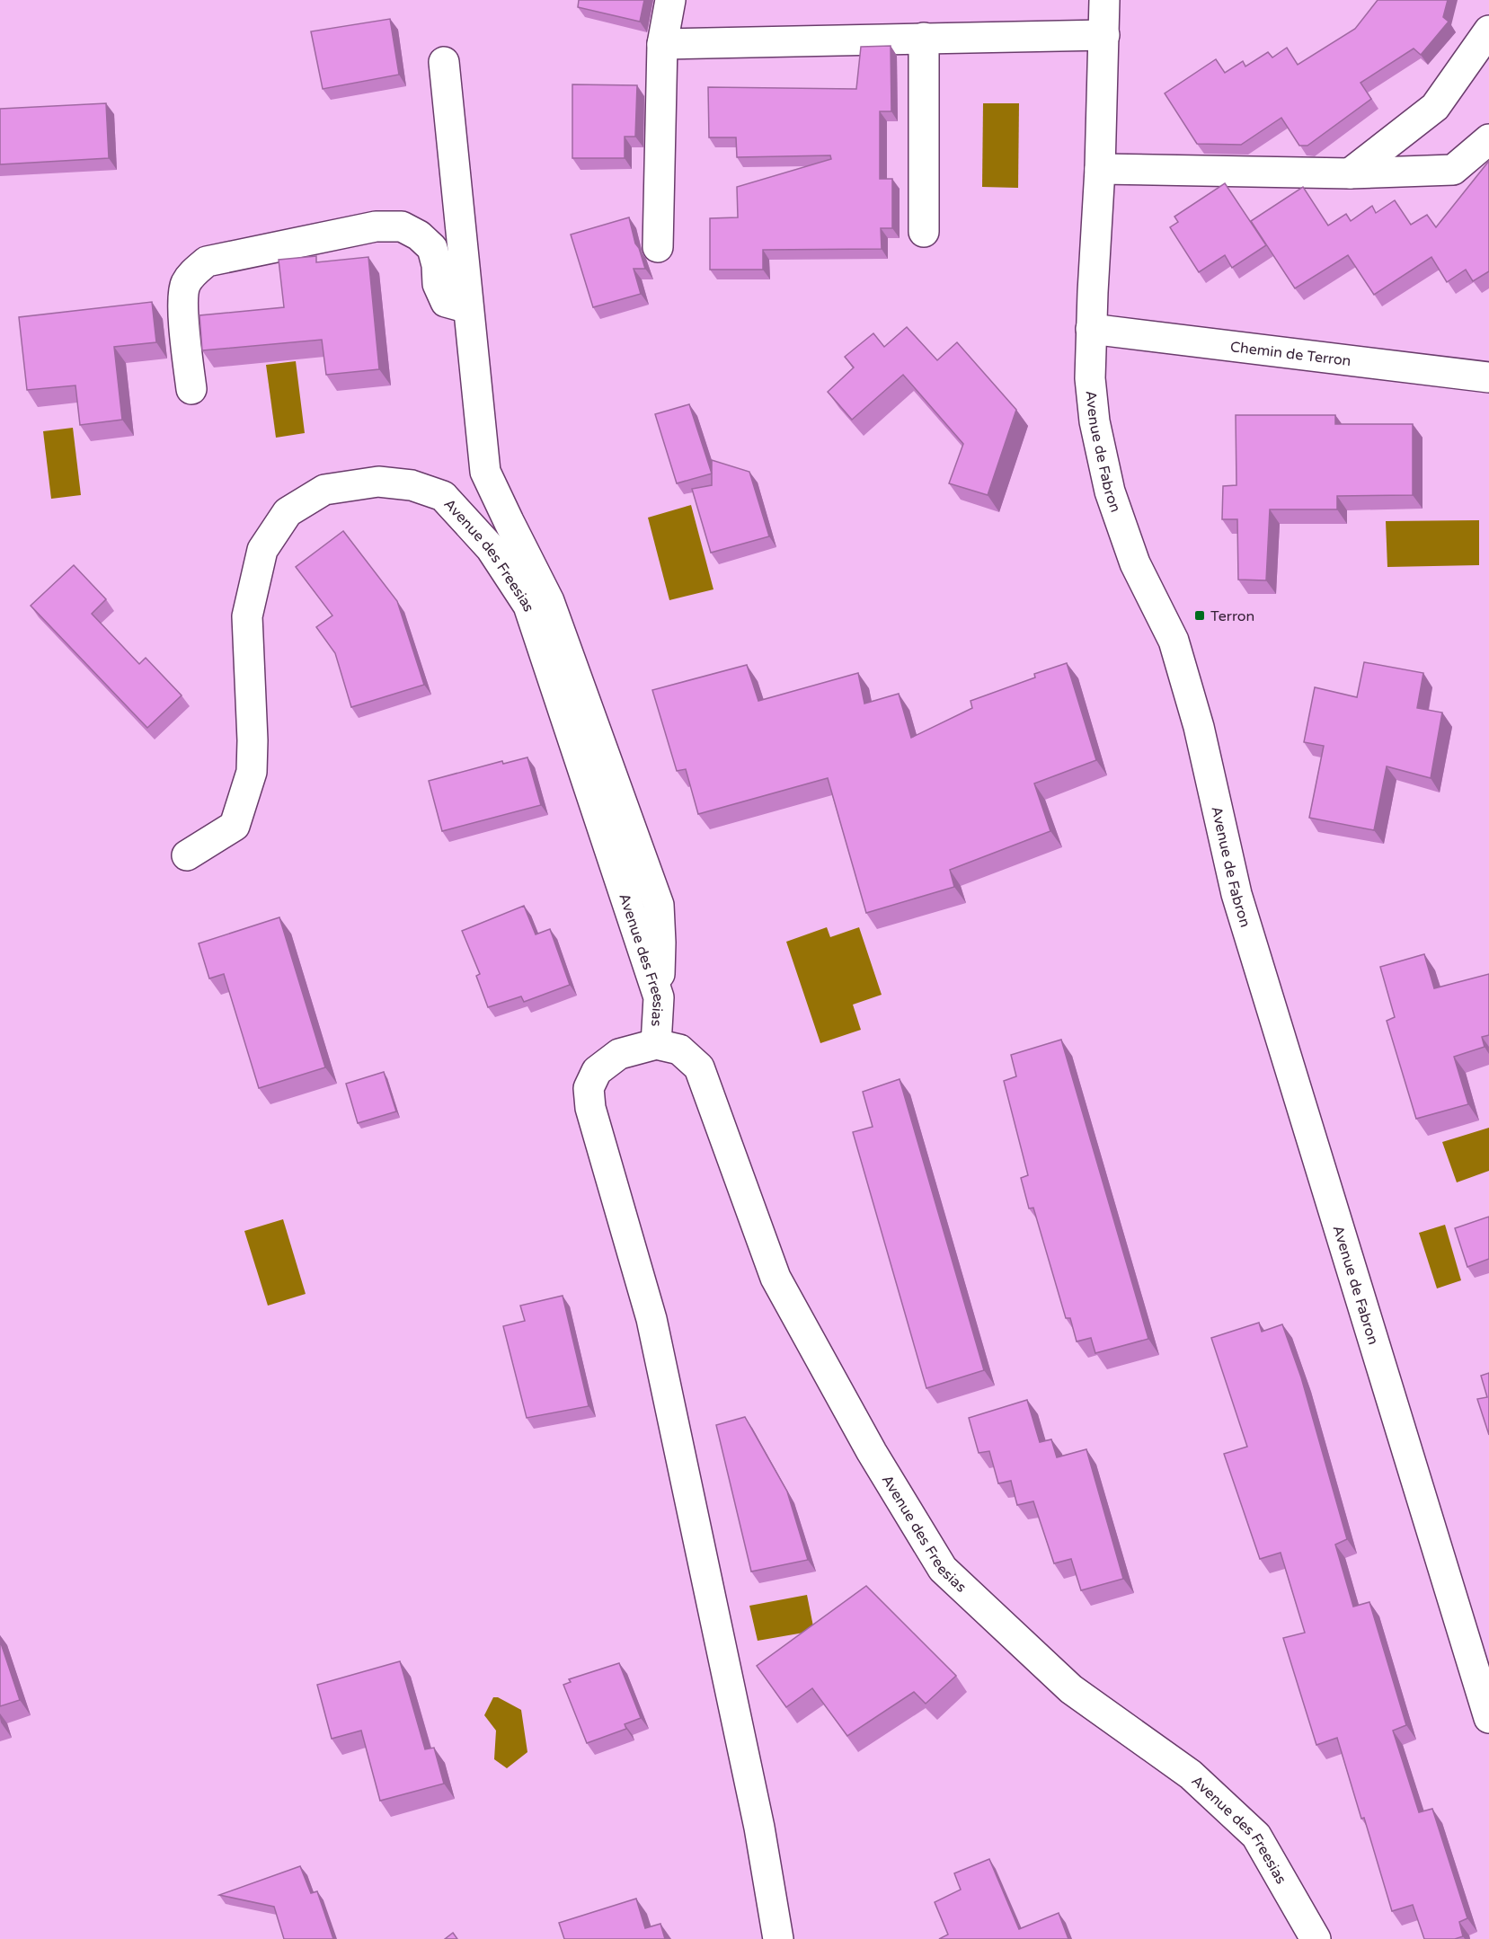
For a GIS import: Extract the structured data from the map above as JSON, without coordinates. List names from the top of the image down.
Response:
{
  "streets": {
    "street": ["Chemin de Terron", "Avenue de Fabron", "Avenue des Freesias"]
  },
  "crossings": [
    ["Chemin de Terron", "Avenue de Fabron"]
  ],
  "places": {
    "transit": ["Terron"]
  }
}
